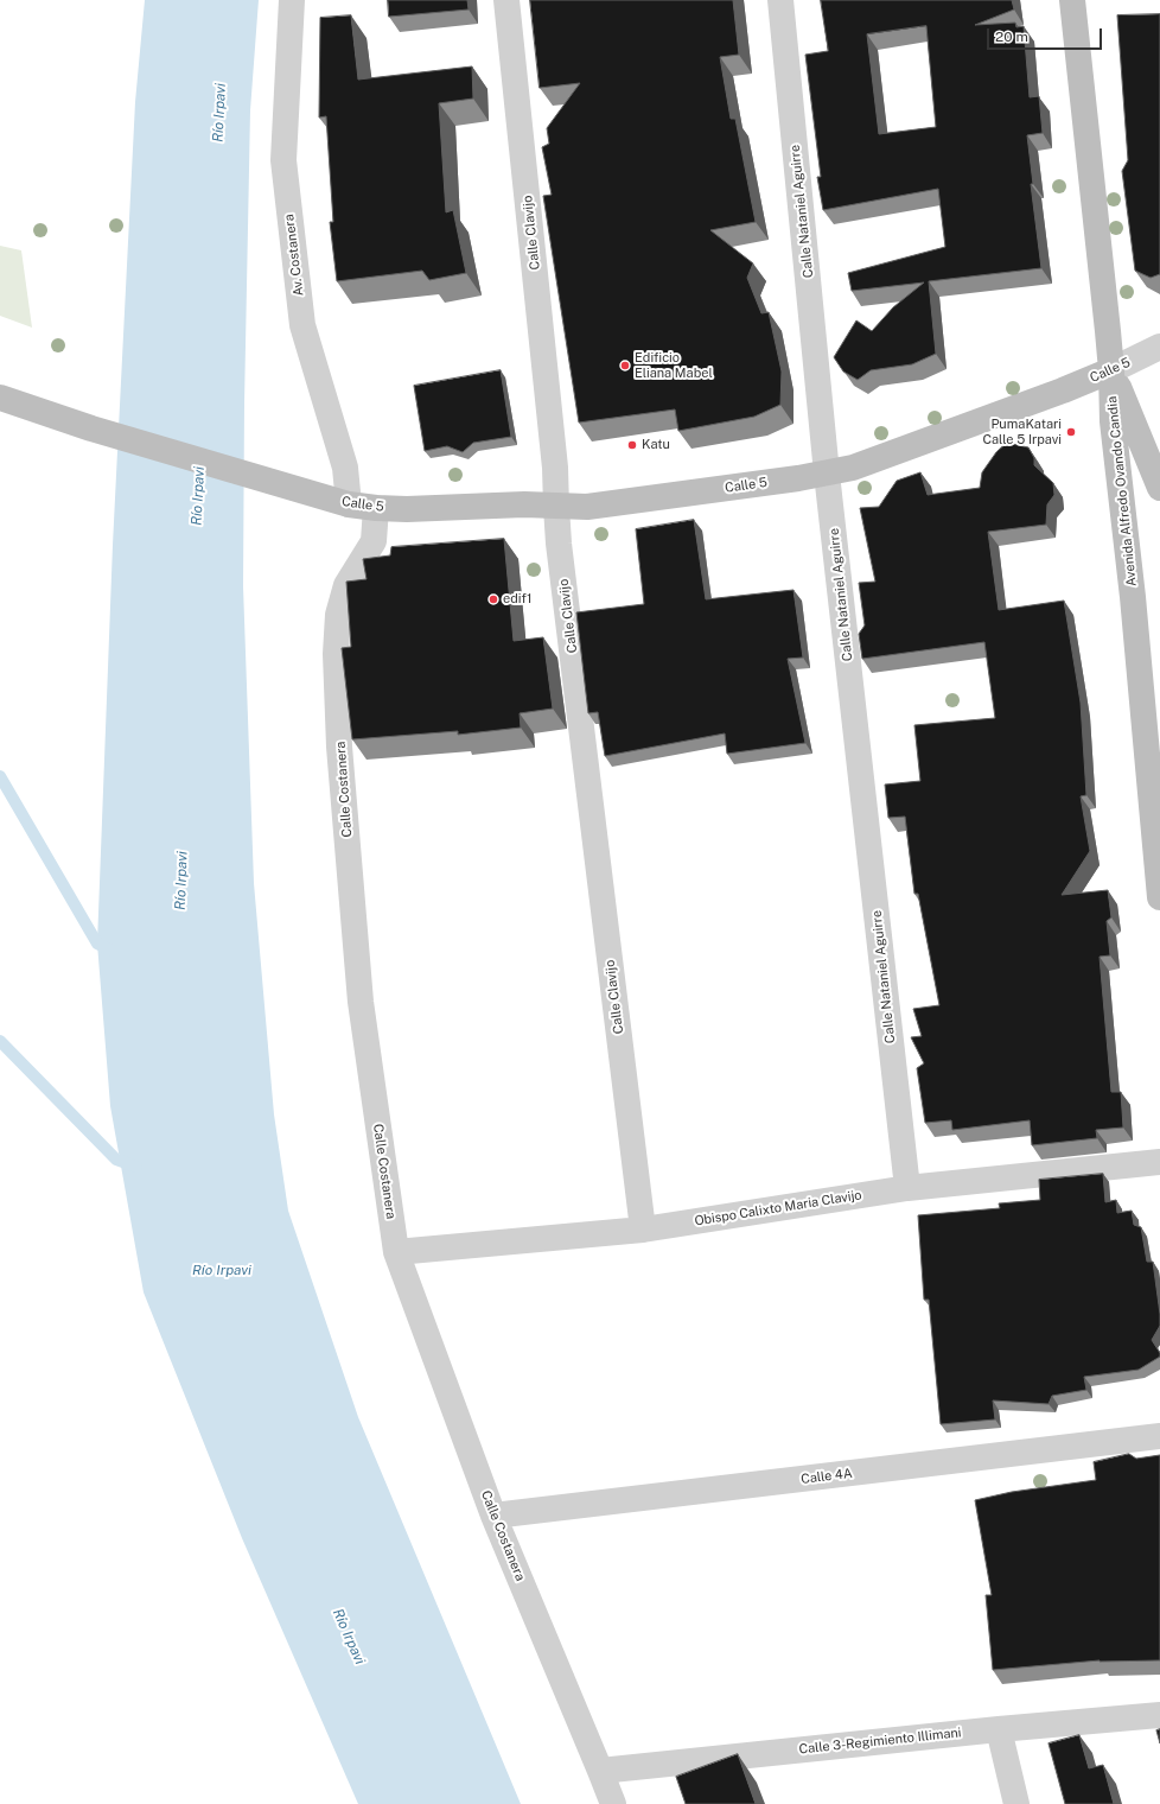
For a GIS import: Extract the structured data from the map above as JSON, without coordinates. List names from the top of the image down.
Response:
{
  "streets": {
    "main road": ["Calle 5", "Avenida Alfredo Ovando Candia"],
    "street": [
      "Calle Nataniel Aguirre",
      "Calle Clavijo",
      "Av. Costanera",
      "Calle Costanera",
      "Obispo Calixto Maria Clavijo",
      "Calle 4A",
      "Calle 3-Regimiento Illimani"
    ]
  },
  "crossings": [
    ["Calle Nataniel Aguirre", "Calle 5"],
    ["Calle Nataniel Aguirre", "Obispo Calixto Maria Clavijo"],
    ["Calle Clavijo", "Calle 5"],
    ["Calle Clavijo", "Obispo Calixto Maria Clavijo"],
    ["Av. Costanera", "Calle 5"],
    ["Calle 5", "Avenida Alfredo Ovando Candia"],
    ["Calle 5", "Calle Costanera"],
    ["Calle Costanera", "Obispo Calixto Maria Clavijo"],
    ["Calle Costanera", "Calle 4A"],
    ["Calle Costanera", "Calle 3-Regimiento Illimani"]
  ],
  "water": ["Río Irpavi"],
  "places": [
    "Edificio Eliana Mabel",
    "PumaKatari Calle 5 Irpavi",
    "Katu",
    "edif1"
  ],
  "scale_bar": "20 m"
}
